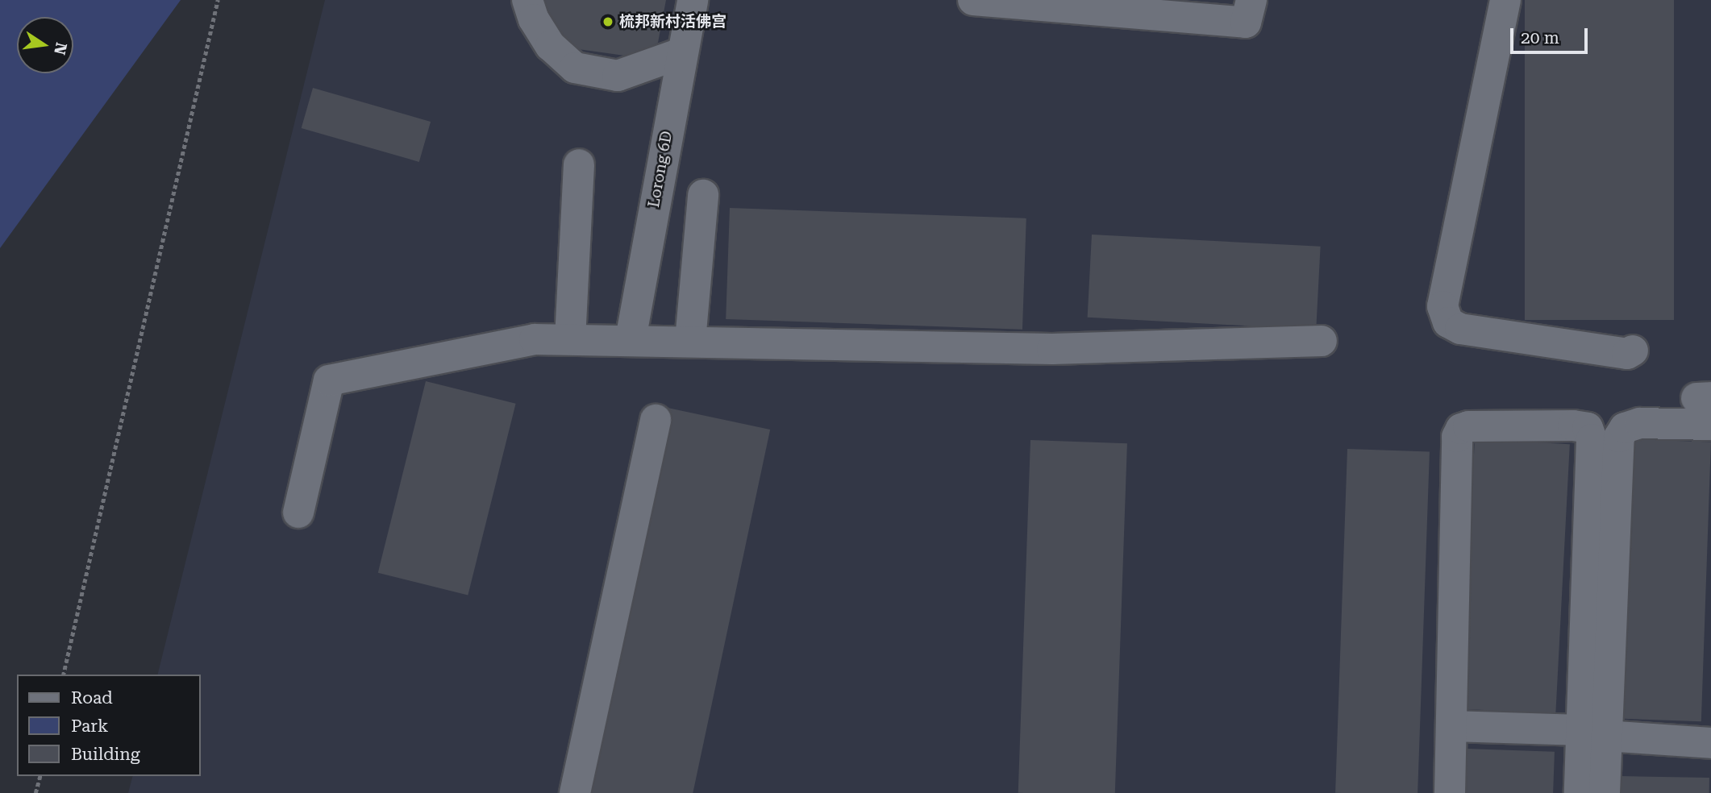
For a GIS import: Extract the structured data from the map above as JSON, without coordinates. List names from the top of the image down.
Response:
{
  "streets": {
    "street": ["Lorong 6D"]
  },
  "places": ["梳邦新村活佛宫"],
  "legend": ["Road", "Park", "Building"],
  "scale_bar": "20 m",
  "north": "right"
}
